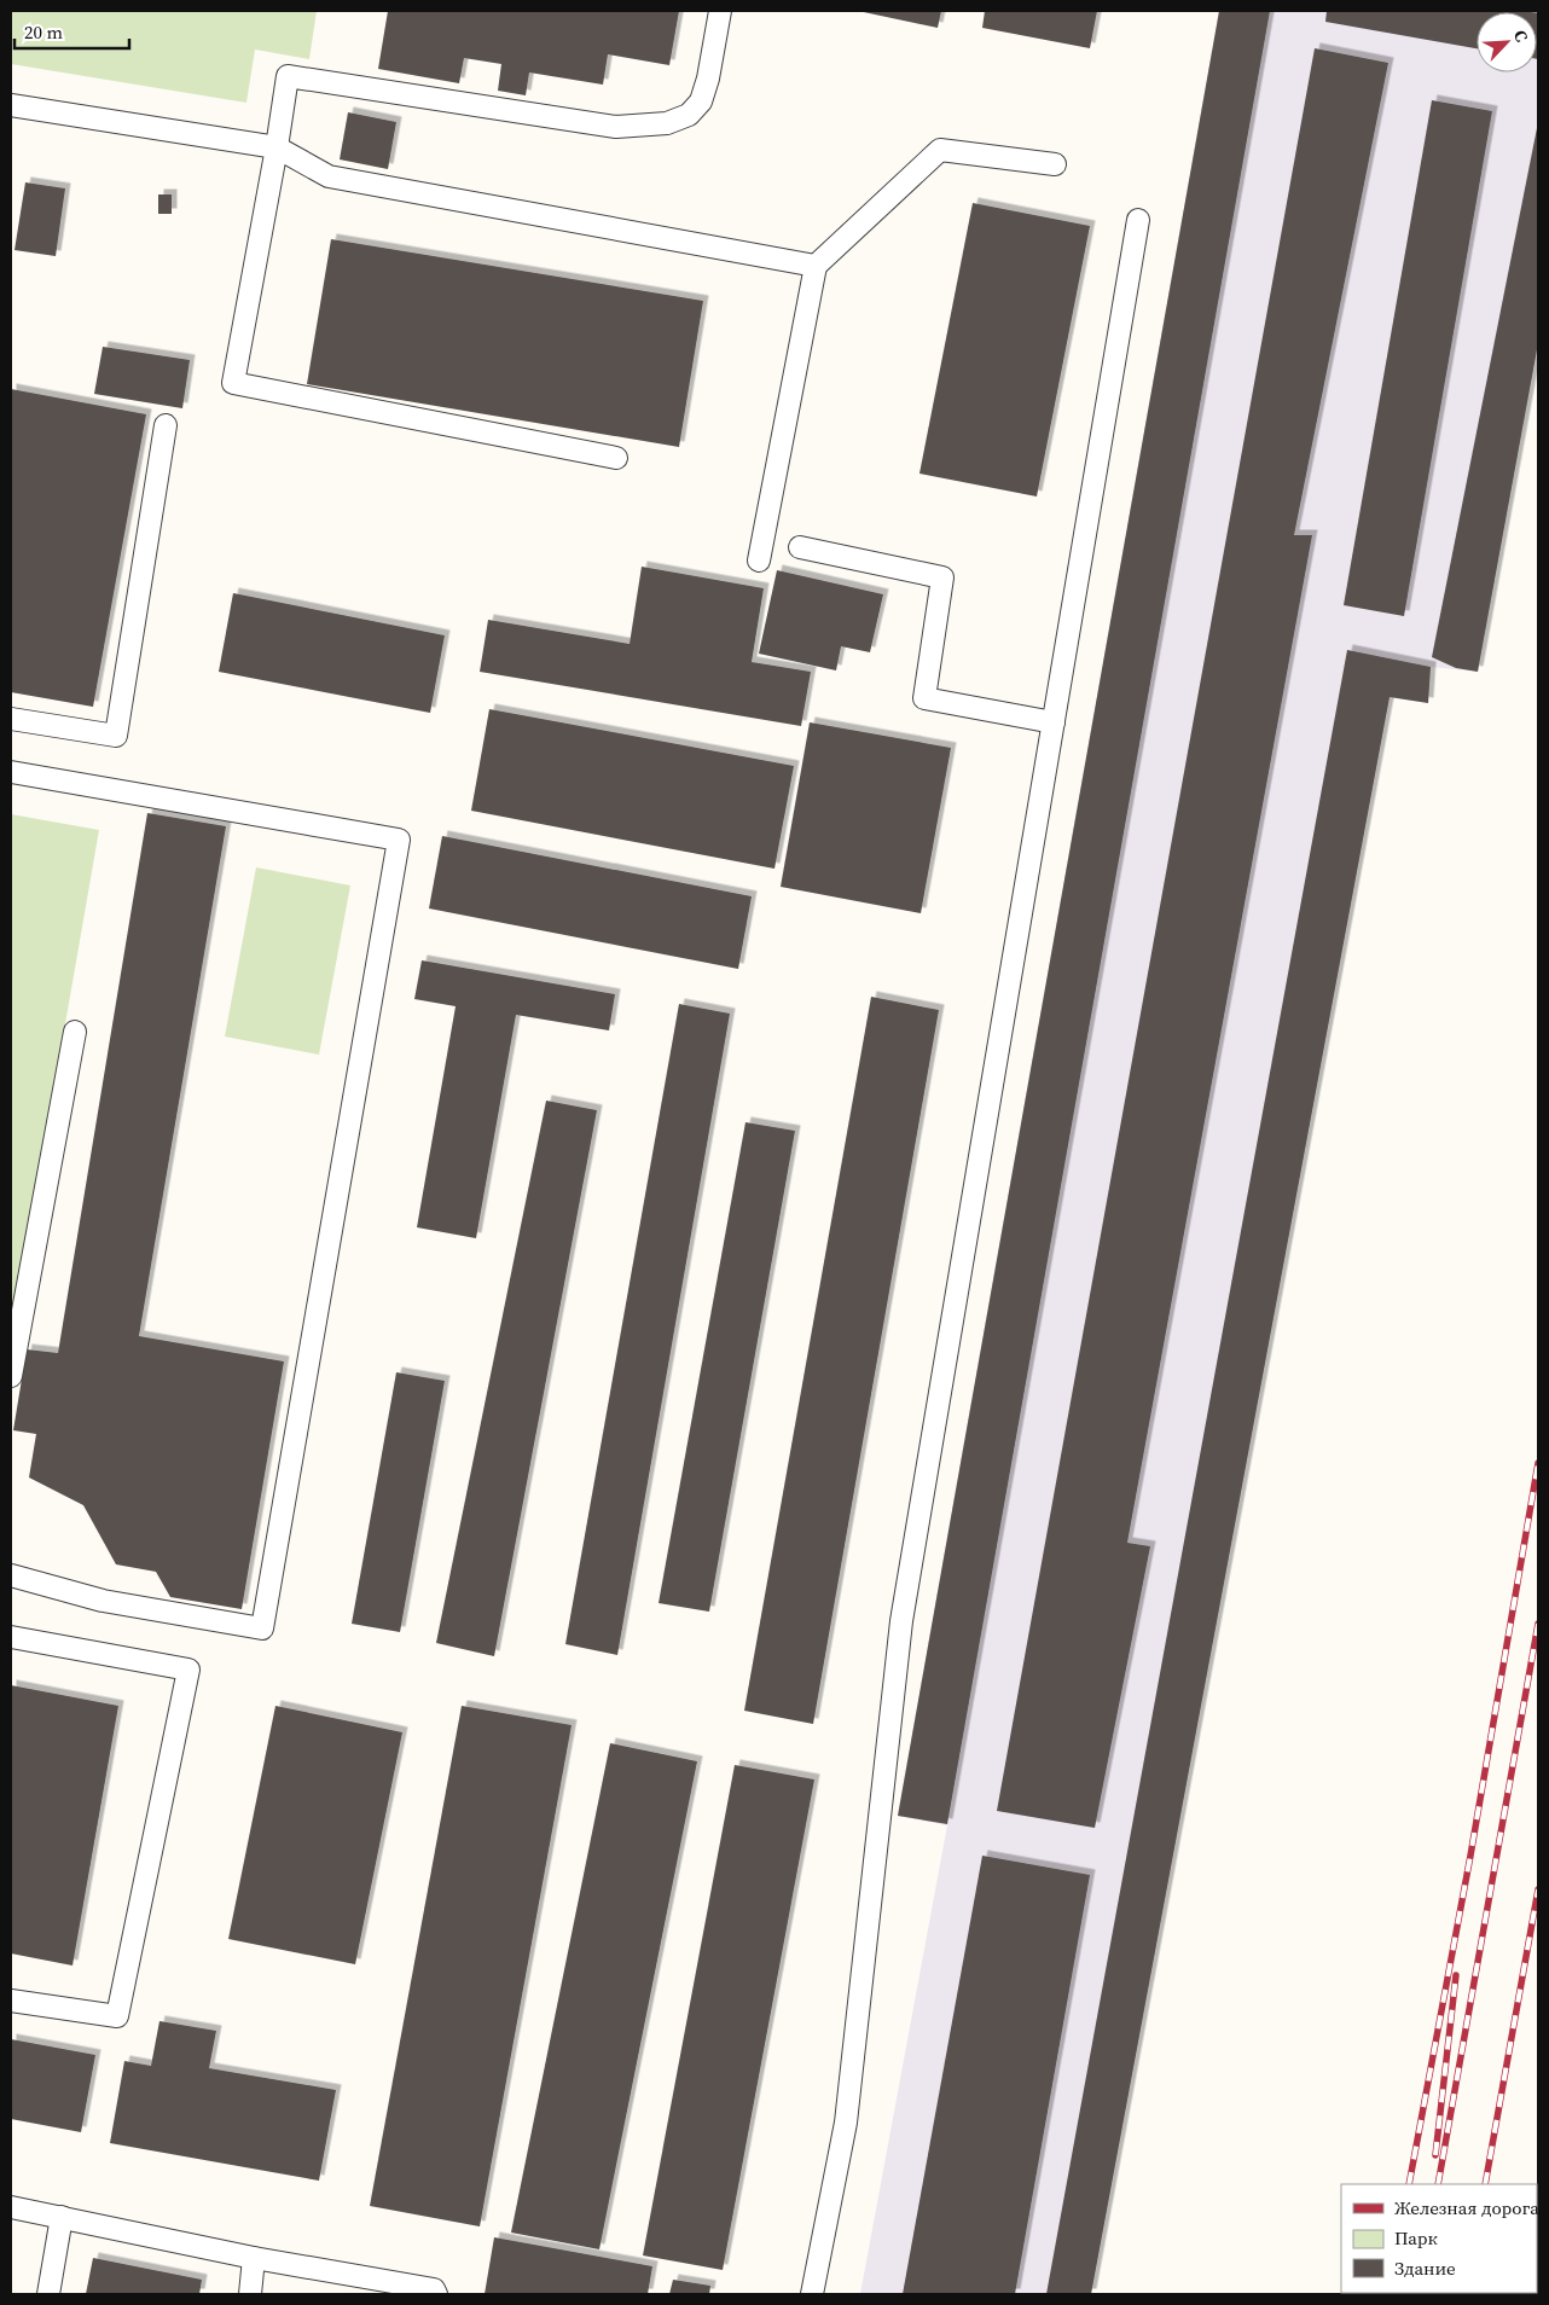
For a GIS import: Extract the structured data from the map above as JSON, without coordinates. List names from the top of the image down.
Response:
{
  "legend": ["Железная дорога", "Парк", "Здание"],
  "scale_bar": "20 m",
  "north": "top right"
}
